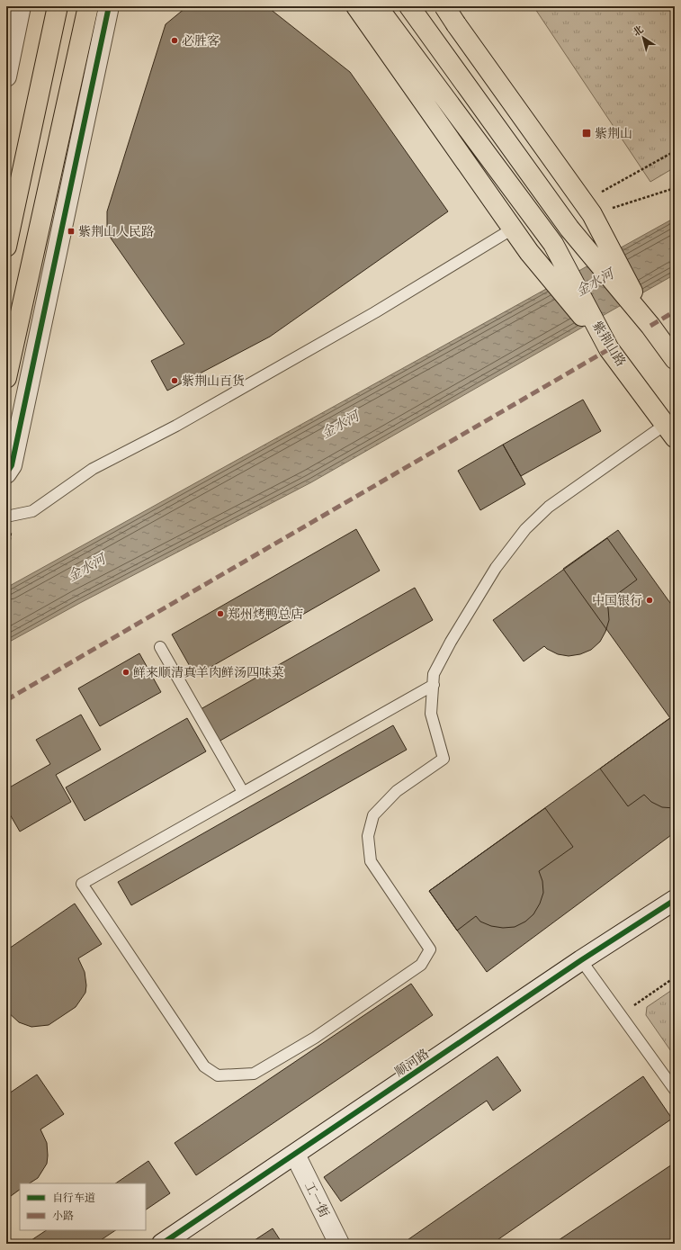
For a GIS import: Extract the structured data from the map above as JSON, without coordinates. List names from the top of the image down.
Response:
{
  "streets": {
    "main road": ["紫荆山路"],
    "street": ["顺河路", "工一街"]
  },
  "crossings": [
    ["顺河路", "工一街"]
  ],
  "water": ["金水河"],
  "places": {
    "other": [
      "必胜客",
      "紫荆山百货",
      "中国银行",
      "郑州烤鸭总店",
      "鲜来顺清真羊肉鲜汤四味菜"
    ],
    "transit": ["紫荆山", "紫荆山人民路"]
  },
  "legend": ["自行车道", "小路"],
  "north": "top left"
}
